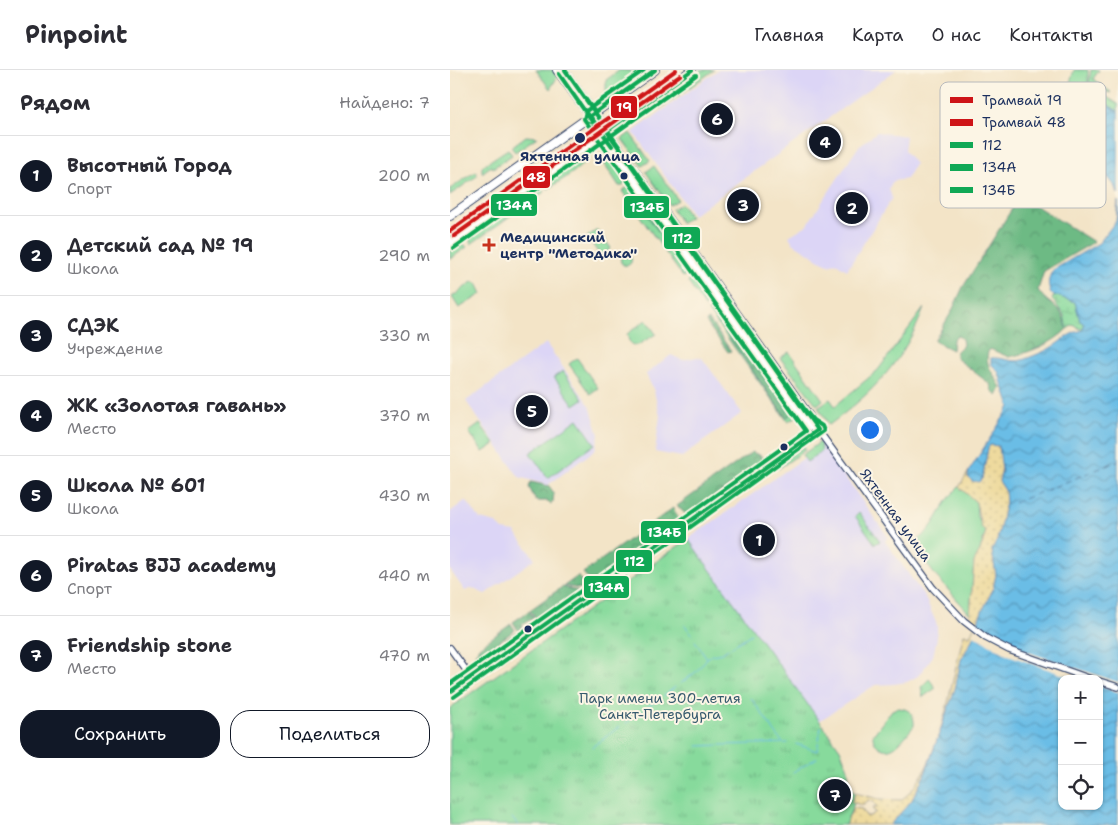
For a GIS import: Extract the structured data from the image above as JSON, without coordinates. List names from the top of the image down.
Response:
{
  "streets": {
    "main road": ["Яхтенная улица"]
  },
  "parks": ["Парк имени 300-летия Санкт-Петербурга"],
  "places": {
    "other": ["Яхтенная улица"],
    "health": ["Медицинский центр \"Методика\""]
  },
  "lines": [
    "tram line 19",
    "transit line 112",
    "transit line 134А",
    "transit line 134Б",
    "tram line 48"
  ],
  "legend": [
    "Трамвай 19",
    "Трамвай 48",
    "112",
    "134А",
    "134Б"
  ],
  "page": {
    "header": "Pinpoint",
    "nav": [
      "Главная",
      "Карта",
      "О нас",
      "Контакты"
    ],
    "heading": ["Рядом", "Найдено: 7"],
    "pins": [
      "6",
      "4",
      "3",
      "2",
      "5",
      "1",
      "7"
    ],
    "list": [
      {
        "mark": "1",
        "name": "Высотный Город",
        "note": "Спорт",
        "value": "200 m"
      },
      {
        "mark": "2",
        "name": "Детский сад № 19",
        "note": "Школа",
        "value": "290 m"
      },
      {
        "mark": "3",
        "name": "СДЭК",
        "note": "Учреждение",
        "value": "330 m"
      },
      {
        "mark": "4",
        "name": "ЖК «Золотая гавань»",
        "note": "Место",
        "value": "370 m"
      },
      {
        "mark": "5",
        "name": "Школа № 601",
        "note": "Школа",
        "value": "430 m"
      },
      {
        "mark": "6",
        "name": "Piratas BJJ academy",
        "note": "Спорт",
        "value": "440 m"
      },
      {
        "mark": "7",
        "name": "Friendship stone",
        "note": "Место",
        "value": "470 m"
      }
    ],
    "map_buttons": ["+", "−"],
    "buttons": ["Сохранить", "Поделиться"]
  }
}
